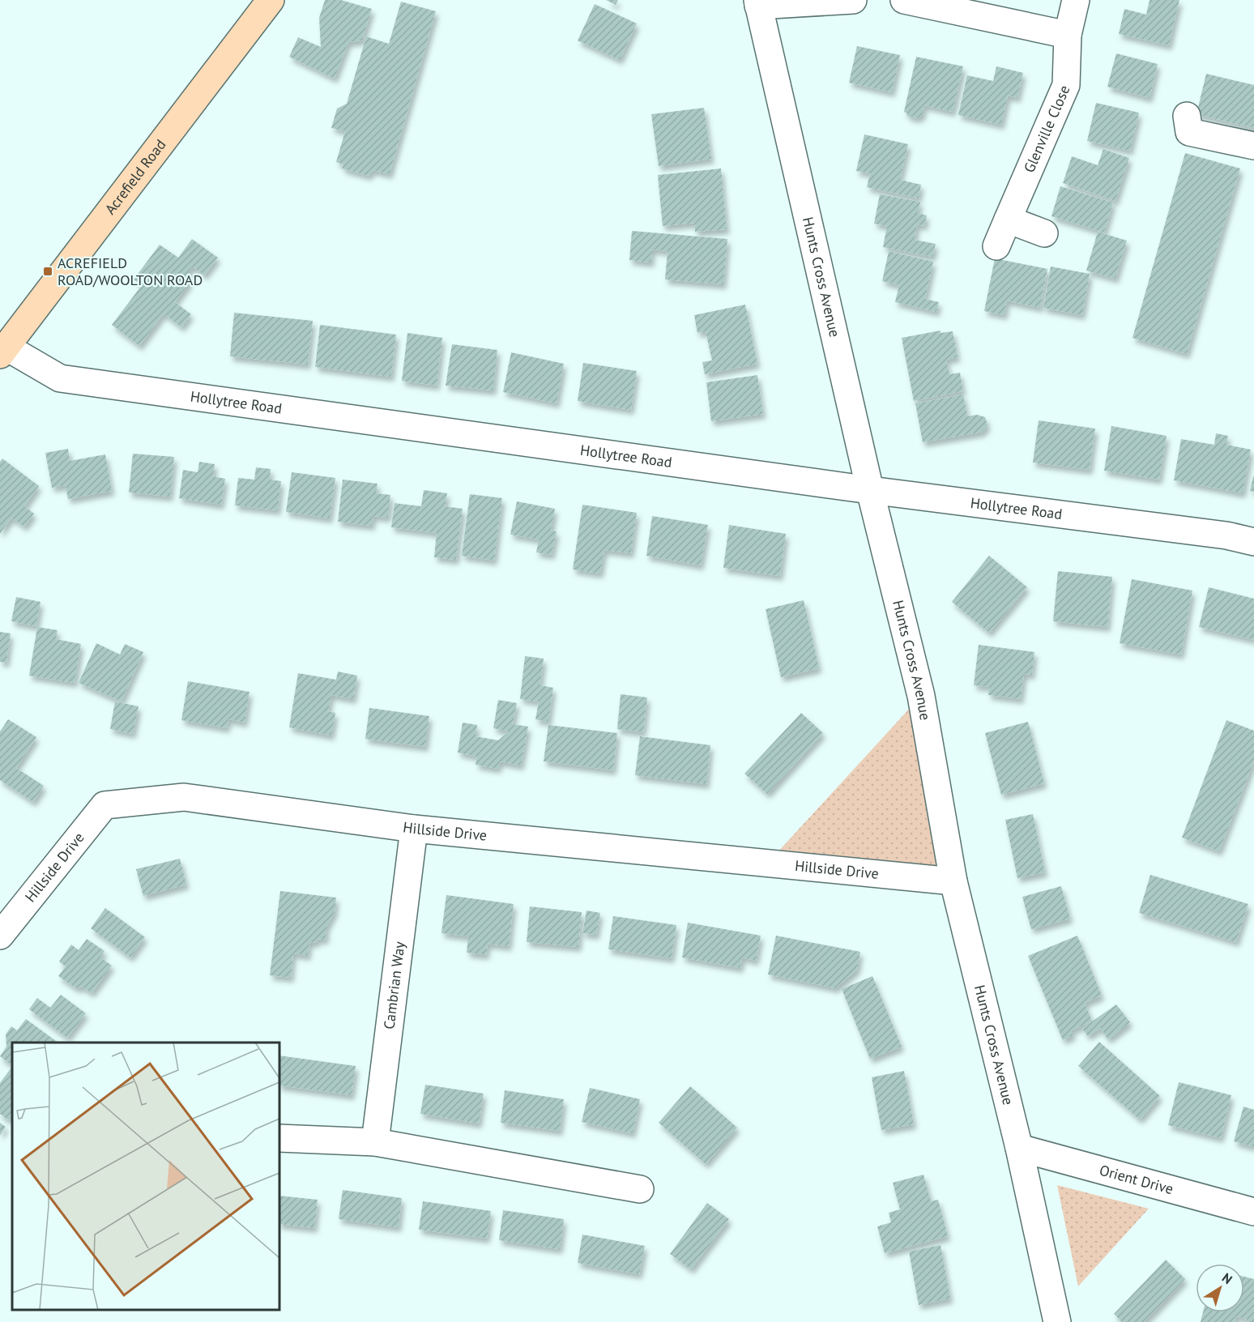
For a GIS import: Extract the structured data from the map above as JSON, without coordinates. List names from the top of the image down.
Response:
{
  "streets": {
    "main road": ["Acrefield Road"],
    "street": [
      "Glenville Close",
      "Hunts Cross Avenue",
      "Hollytree Road",
      "Hillside Drive",
      "Cambrian Way",
      "Orient Drive"
    ]
  },
  "crossings": [
    ["Acrefield Road", "Hollytree Road"],
    ["Hunts Cross Avenue", "Hollytree Road"],
    ["Hunts Cross Avenue", "Hillside Drive"],
    ["Hunts Cross Avenue", "Orient Drive"],
    ["Hillside Drive", "Cambrian Way"]
  ],
  "places": {
    "transit": ["ACREFIELD ROAD/WOOLTON ROAD"]
  },
  "north": "top right"
}
